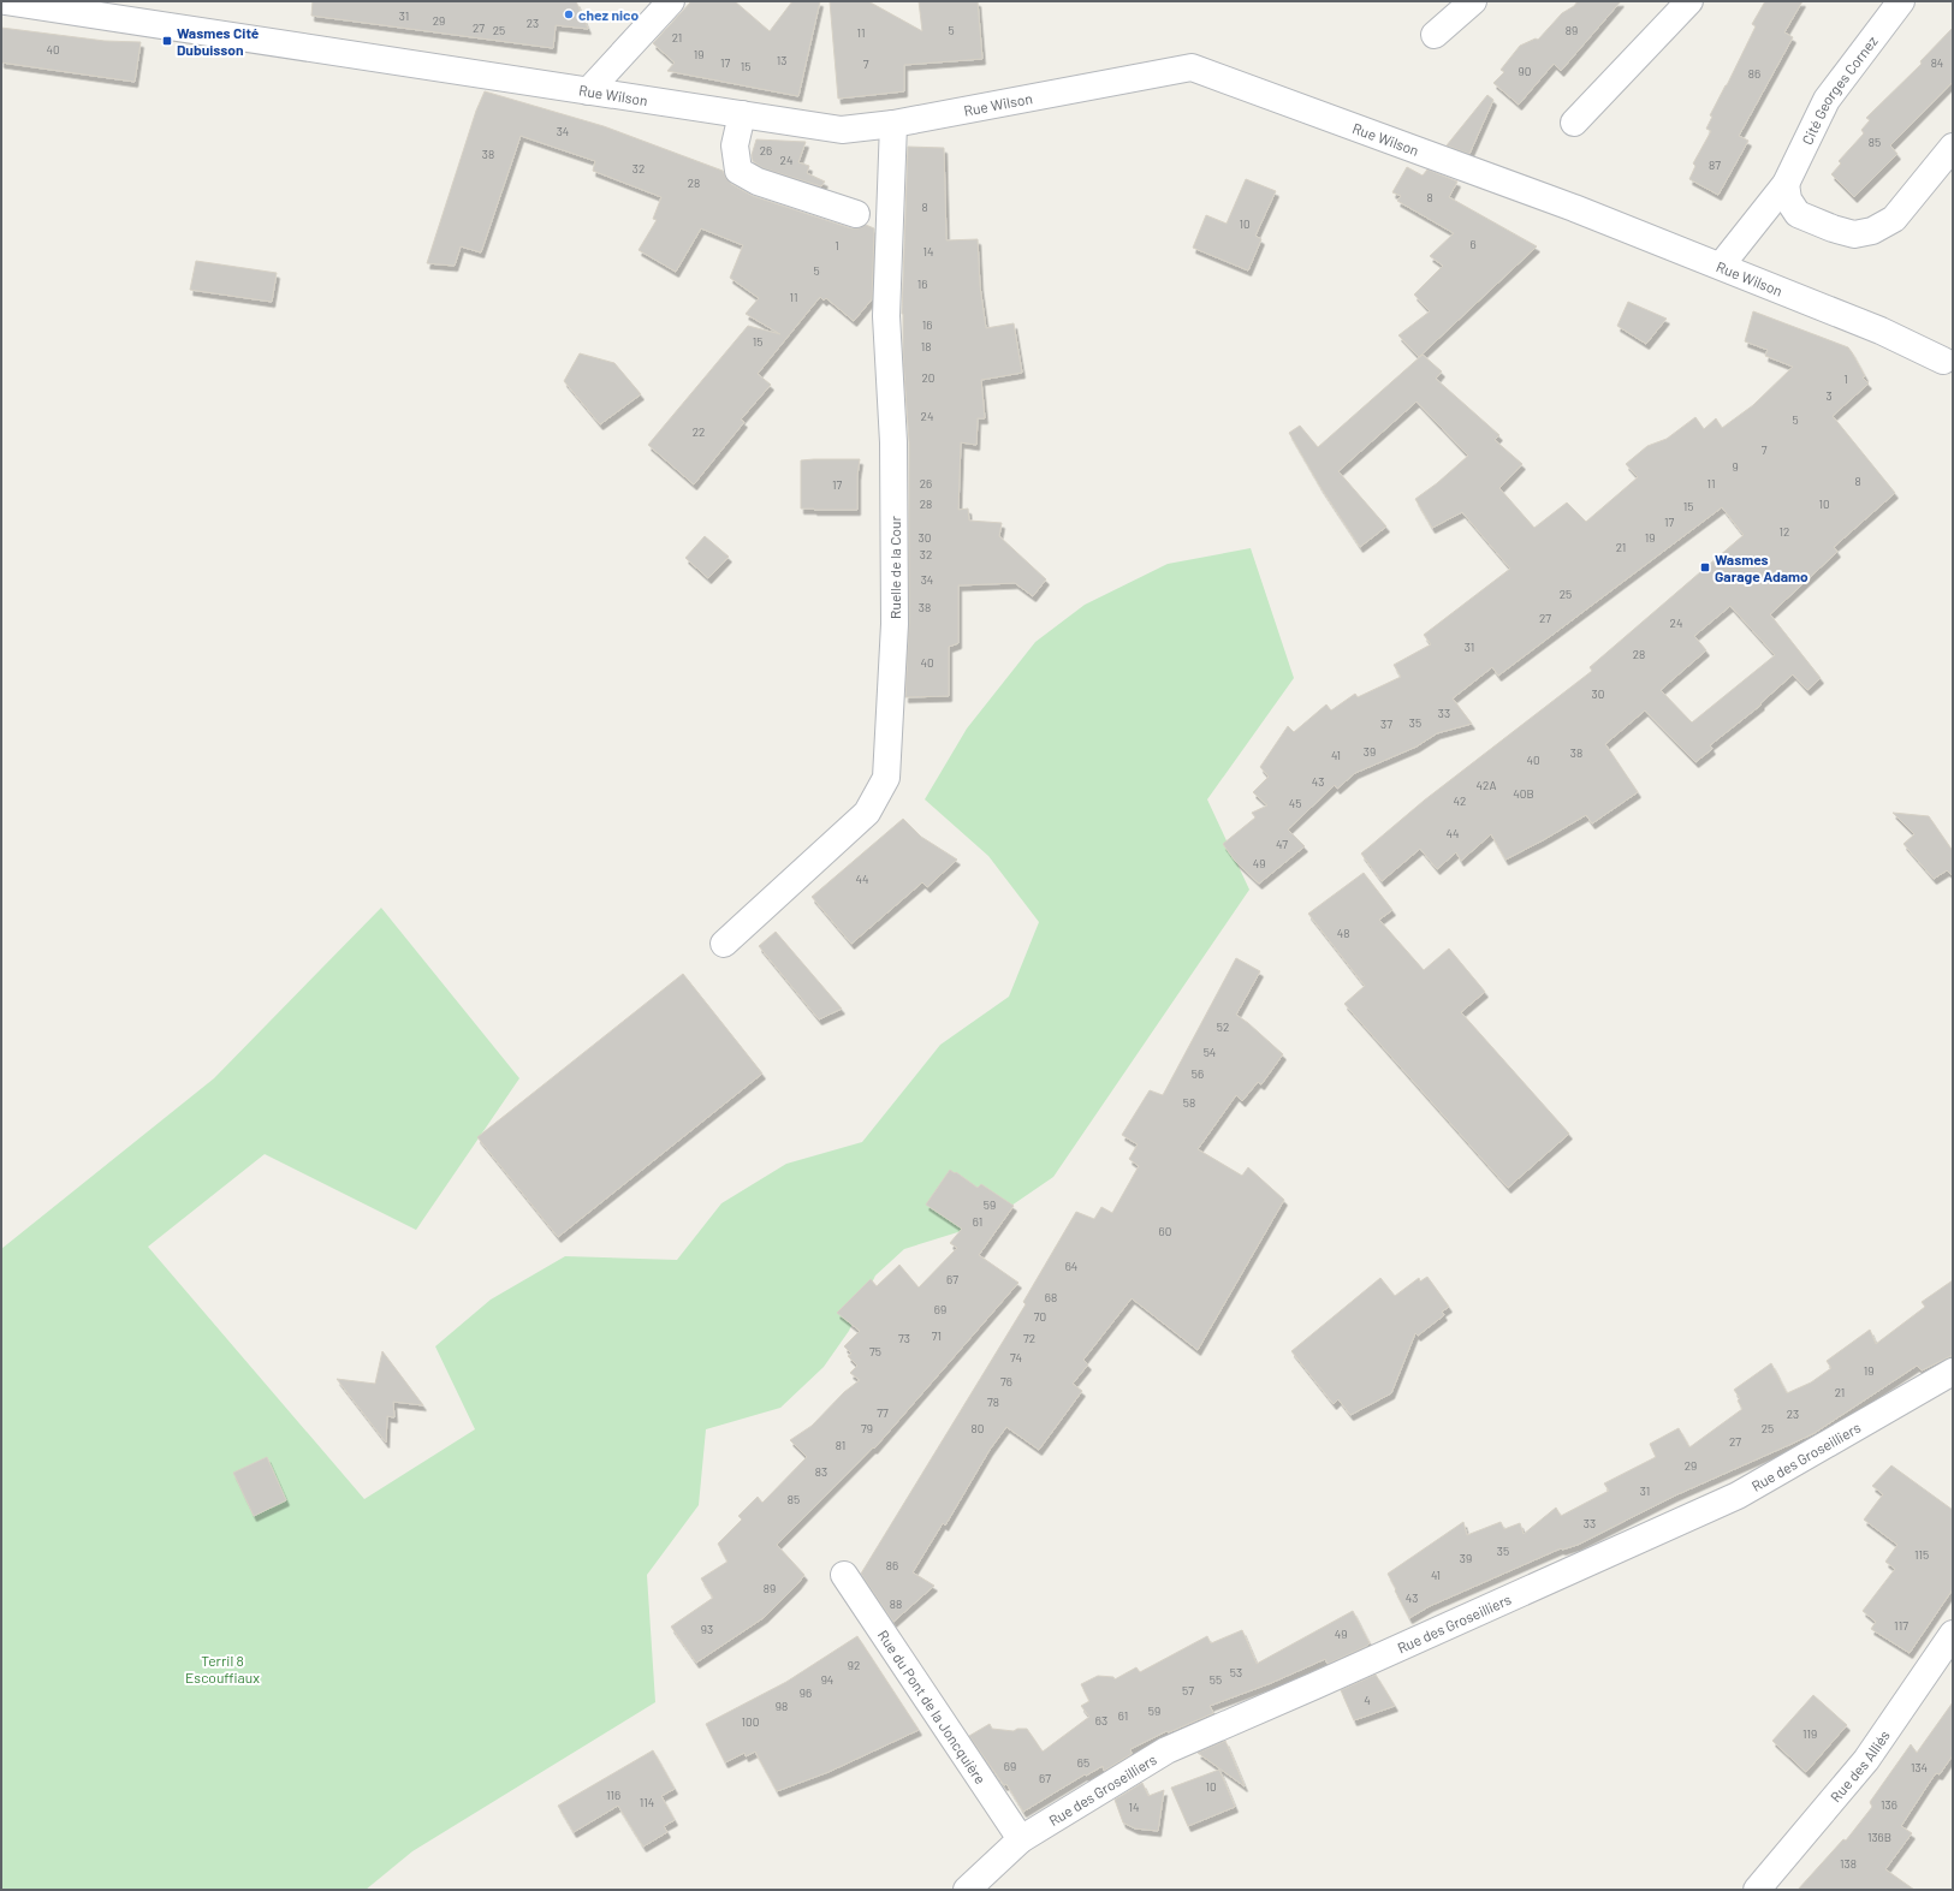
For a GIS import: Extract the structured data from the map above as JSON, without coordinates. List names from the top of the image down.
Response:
{
  "streets": {
    "street": [
      "Cité Georges Cornez",
      "Rue Wilson",
      "Ruelle de la Cour",
      "Rue des Groseilliers",
      "Rue du Pont de la Joncquière",
      "Rue des Alliés"
    ]
  },
  "crossings": [
    ["Cité Georges Cornez", "Rue Wilson"],
    ["Rue Wilson", "Ruelle de la Cour"],
    ["Rue des Groseilliers", "Rue du Pont de la Joncquière"]
  ],
  "parks": ["Terril 8 Escouffiaux"],
  "places": {
    "other": ["chez nico"],
    "transit": ["Wasmes Cité Dubuisson", "Wasmes Garage Adamo"]
  },
  "house_numbers": [
    "31",
    "29",
    "23",
    "27",
    "25",
    "5",
    "89",
    "11",
    "21",
    "40",
    "19",
    "13",
    "17",
    "84",
    "7",
    "15",
    "90",
    "86",
    "34",
    "85",
    "26",
    "38",
    "24",
    "87",
    "32",
    "28",
    "8",
    "8",
    "10",
    "6",
    "1",
    "14",
    "5",
    "16",
    "11",
    "16",
    "15",
    "18",
    "20",
    "1",
    "3",
    "24",
    "5",
    "22",
    "7",
    "9",
    "8",
    "26",
    "11",
    "17",
    "28",
    "10",
    "15",
    "17",
    "12",
    "30",
    "19",
    "21",
    "32",
    "34",
    "25",
    "38",
    "27",
    "24",
    "31",
    "28",
    "40",
    "30",
    "33",
    "35",
    "37",
    "39",
    "38",
    "41",
    "40",
    "43",
    "42A",
    "40B",
    "42",
    "45",
    "44",
    "47",
    "49",
    "44",
    "48",
    "52",
    "54",
    "56",
    "58",
    "59",
    "61",
    "60",
    "64",
    "67",
    "68",
    "69",
    "70",
    "71",
    "73",
    "72",
    "75",
    "74",
    "19",
    "76",
    "21",
    "78",
    "77",
    "23",
    "79",
    "80",
    "25",
    "27",
    "81",
    "29",
    "83",
    "31",
    "85",
    "33",
    "35",
    "115",
    "39",
    "86",
    "41",
    "89",
    "43",
    "88",
    "117",
    "93",
    "49",
    "92",
    "53",
    "94",
    "55",
    "57",
    "96",
    "4",
    "98",
    "59",
    "61",
    "63",
    "100",
    "119",
    "65",
    "69",
    "134",
    "67",
    "10",
    "116",
    "114",
    "136",
    "14",
    "136B",
    "138"
  ]
}
